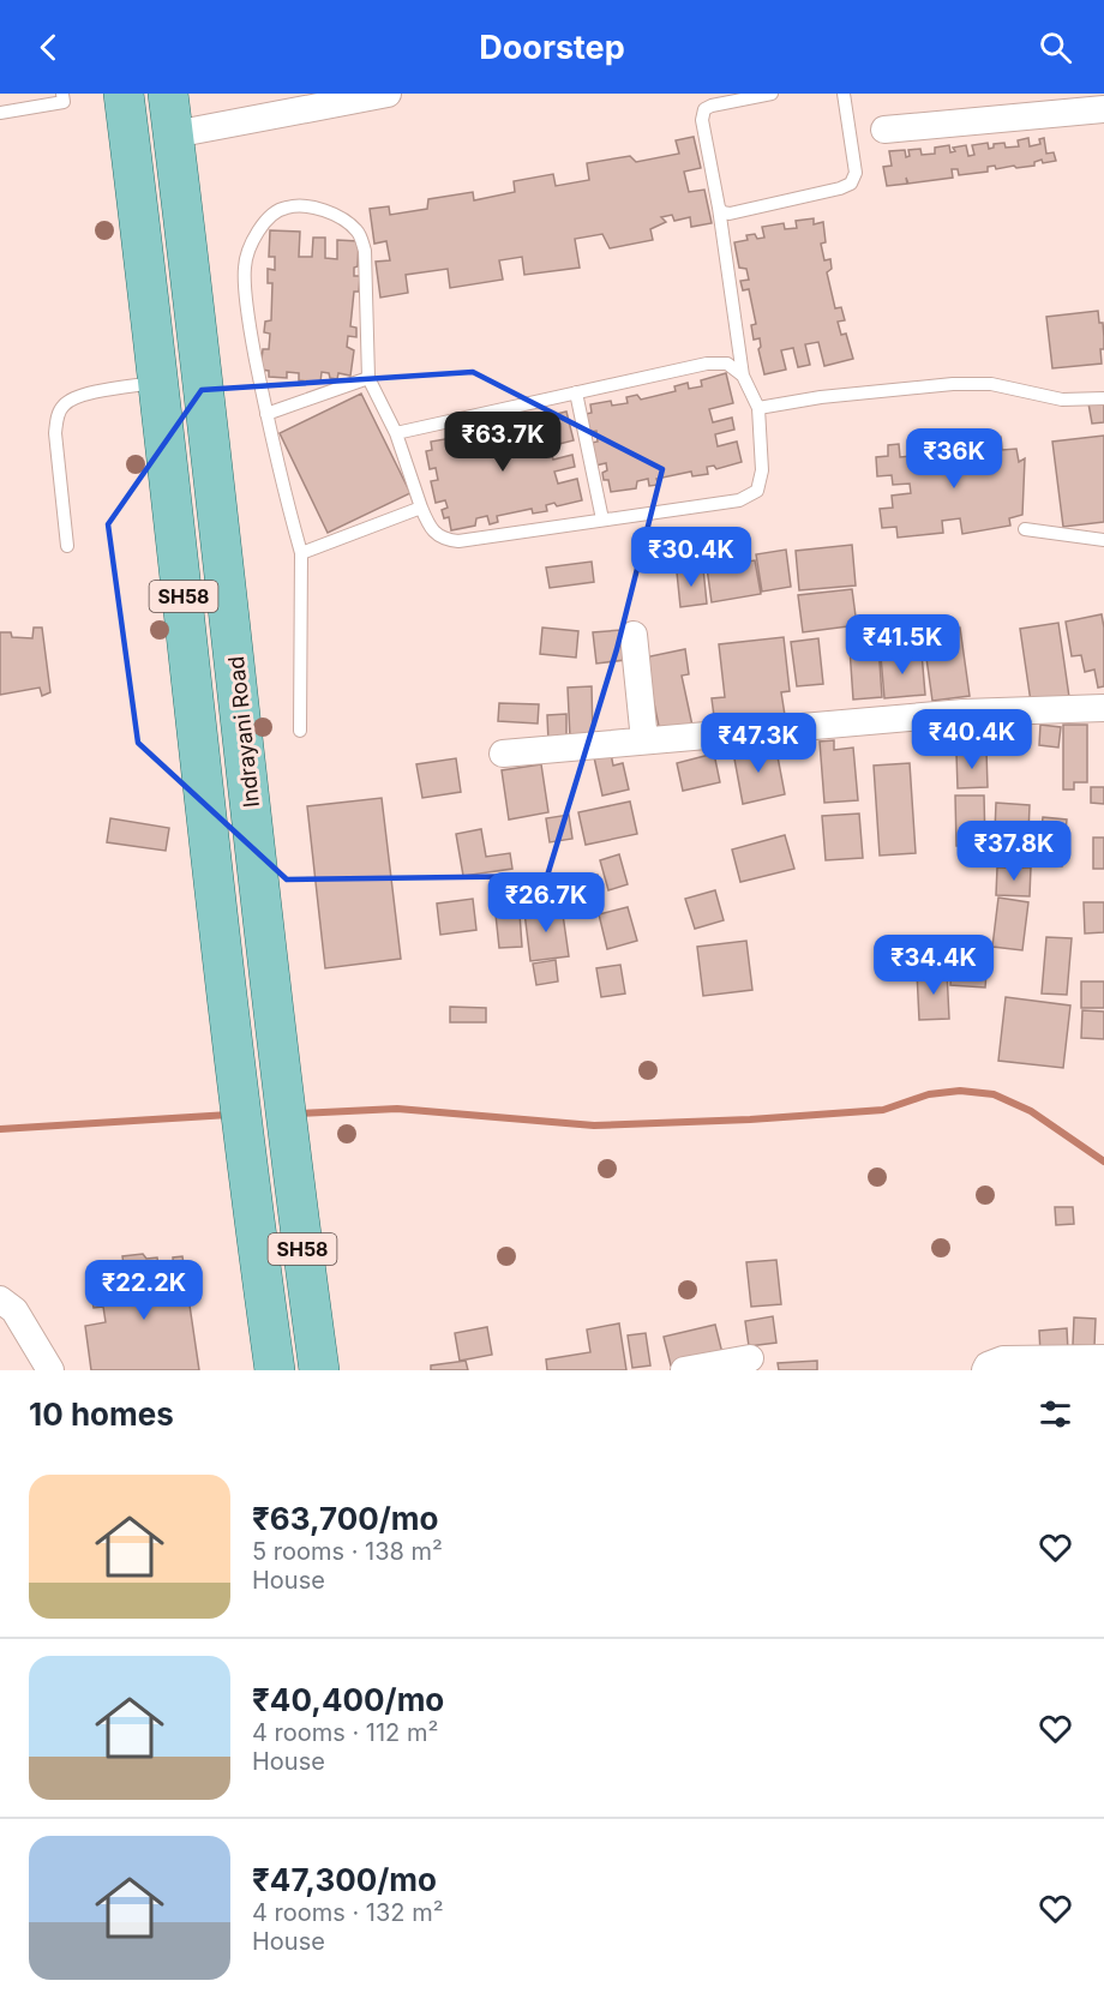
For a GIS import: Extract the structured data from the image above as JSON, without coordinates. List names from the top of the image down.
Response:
{
  "streets": {
    "main road": ["SH58", "Indrayani Road"]
  },
  "page": {
    "header": "Doorstep",
    "price": [
      "₹63.7K",
      "₹36K",
      "₹30.4K",
      "₹41.5K",
      "₹40.4K",
      "₹47.3K",
      "₹37.8K",
      "₹26.7K",
      "₹34.4K",
      "₹22.2K"
    ],
    "heading": "10 homes",
    "list": [
      {
        "name": "₹63,700/mo",
        "note": "5 rooms · 138 m² · House"
      },
      {
        "name": "₹40,400/mo",
        "note": "4 rooms · 112 m² · House"
      },
      {
        "name": "₹47,300/mo",
        "note": "4 rooms · 132 m² · House"
      }
    ]
  }
}
